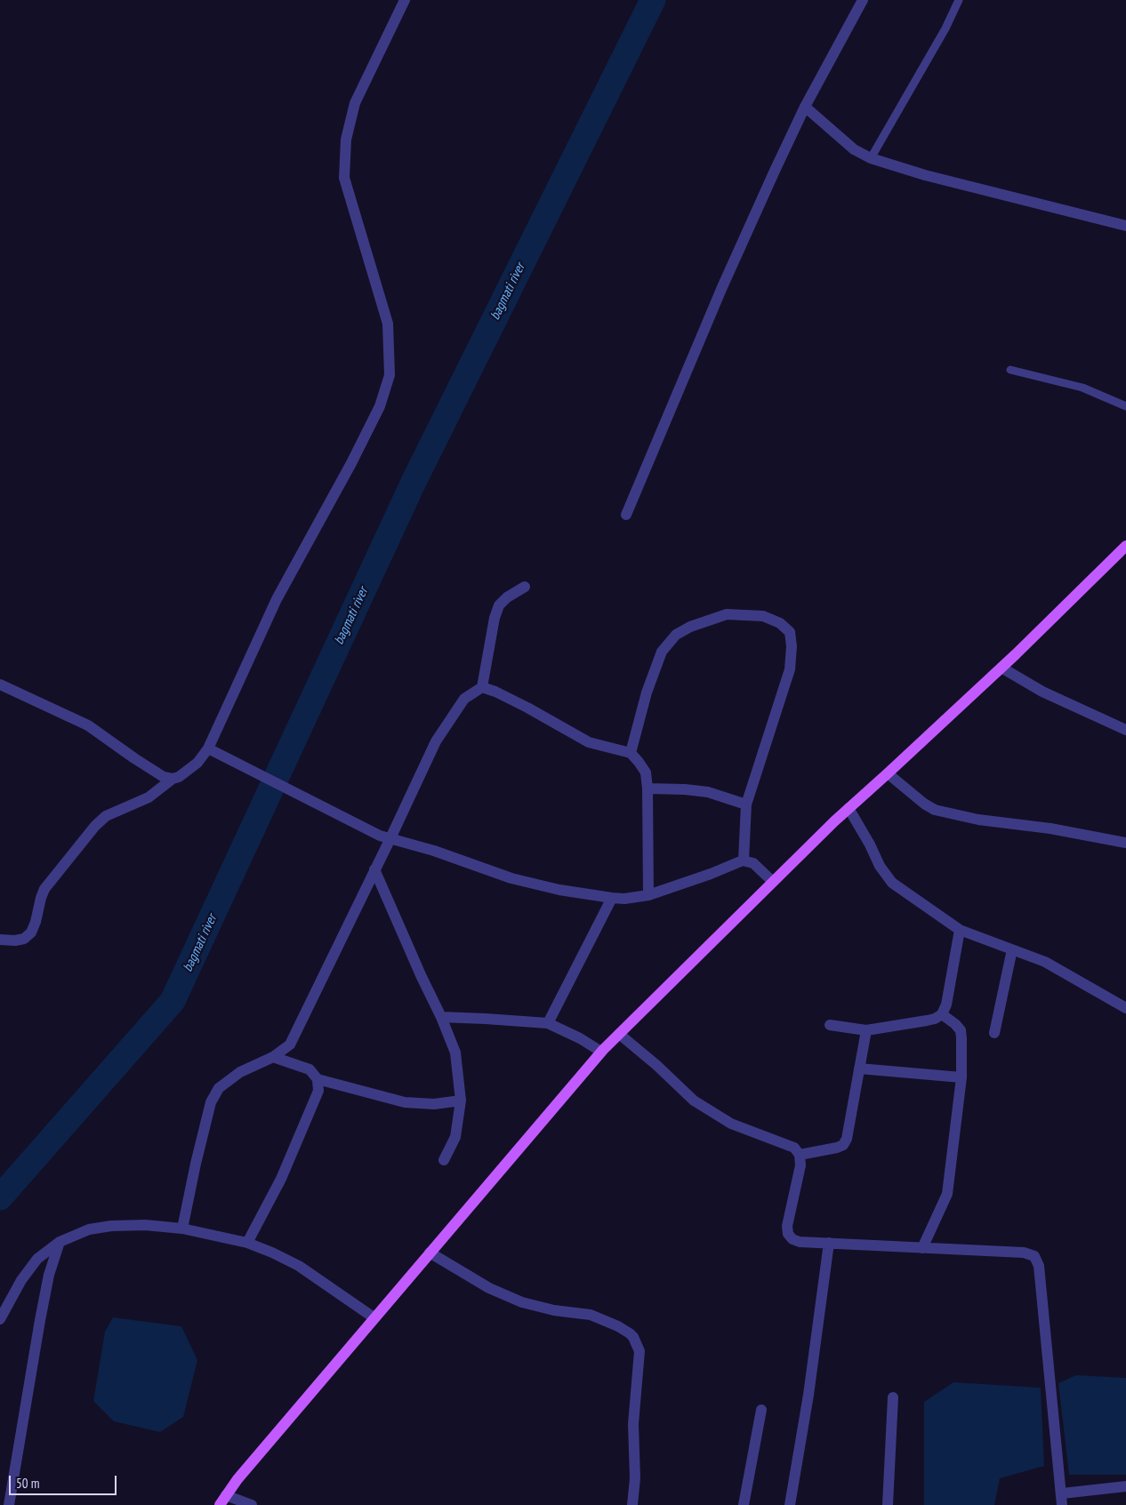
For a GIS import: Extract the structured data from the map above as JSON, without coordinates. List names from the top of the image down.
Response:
{
  "water": ["bagmati river"],
  "scale_bar": "50 m"
}
